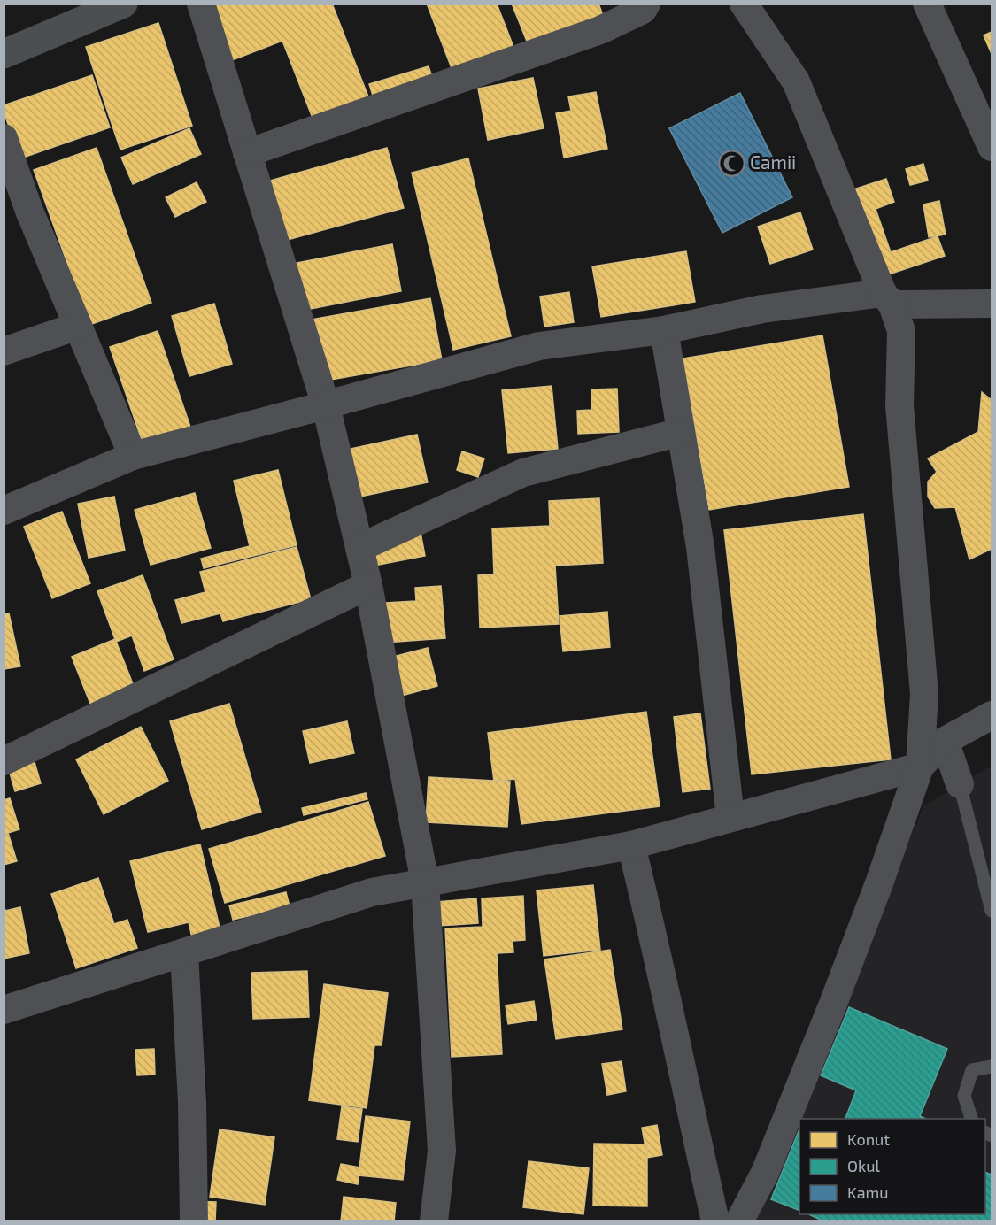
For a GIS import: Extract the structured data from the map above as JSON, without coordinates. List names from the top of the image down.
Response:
{
  "places": {
    "mosque": ["Camii"]
  },
  "legend": ["Konut", "Okul", "Kamu"]
}
